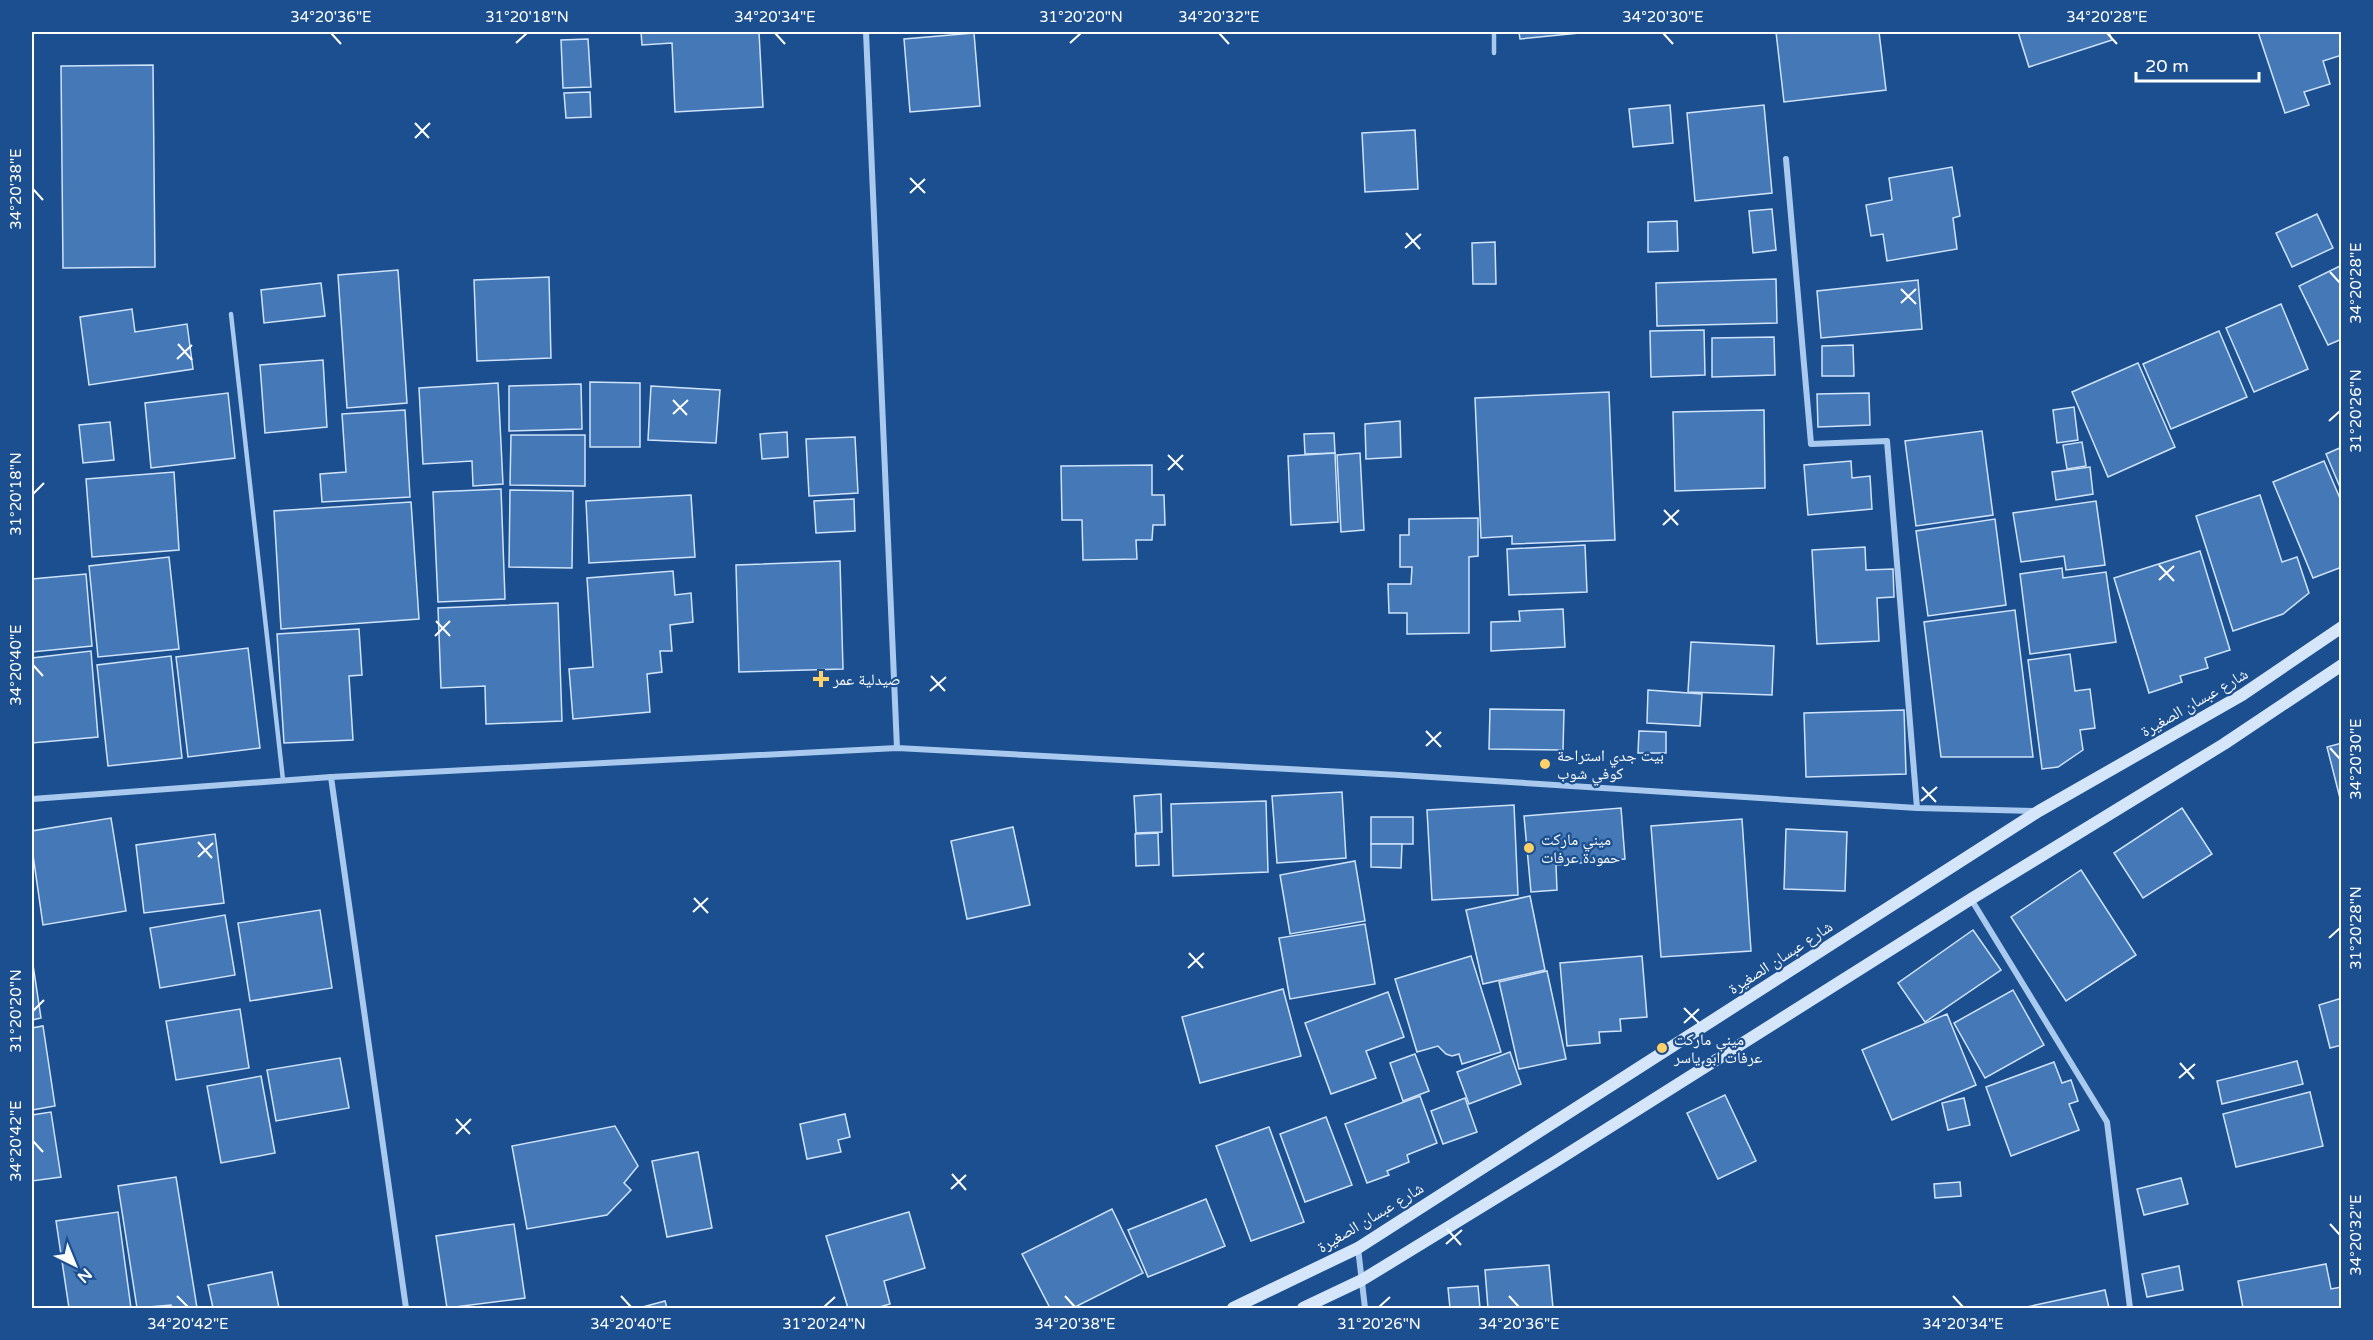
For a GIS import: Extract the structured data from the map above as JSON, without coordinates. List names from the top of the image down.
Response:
{
  "streets": {
    "main road": ["شارع عبسان الصغيرة"]
  },
  "places": {
    "health": ["صيدلية عمر"],
    "other": ["بيت جدي استراحة كوفي شوب", "ميني ماركت حمودة عرفات", "ميني ماركت عرفات ابو ياسر"]
  },
  "scale_bar": "20 m",
  "north": "bottom right",
  "coordinates": [
    "34°20'36\"E",
    "31°20'18\"N",
    "34°20'34\"E",
    "31°20'20\"N",
    "34°20'32\"E",
    "34°20'30\"E",
    "34°20'28\"E",
    "34°20'38\"E",
    "31°20'26\"N",
    "34°20'40\"E",
    "31°20'28\"N",
    "34°20'42\"E",
    "31°20'24\"N"
  ]
}
